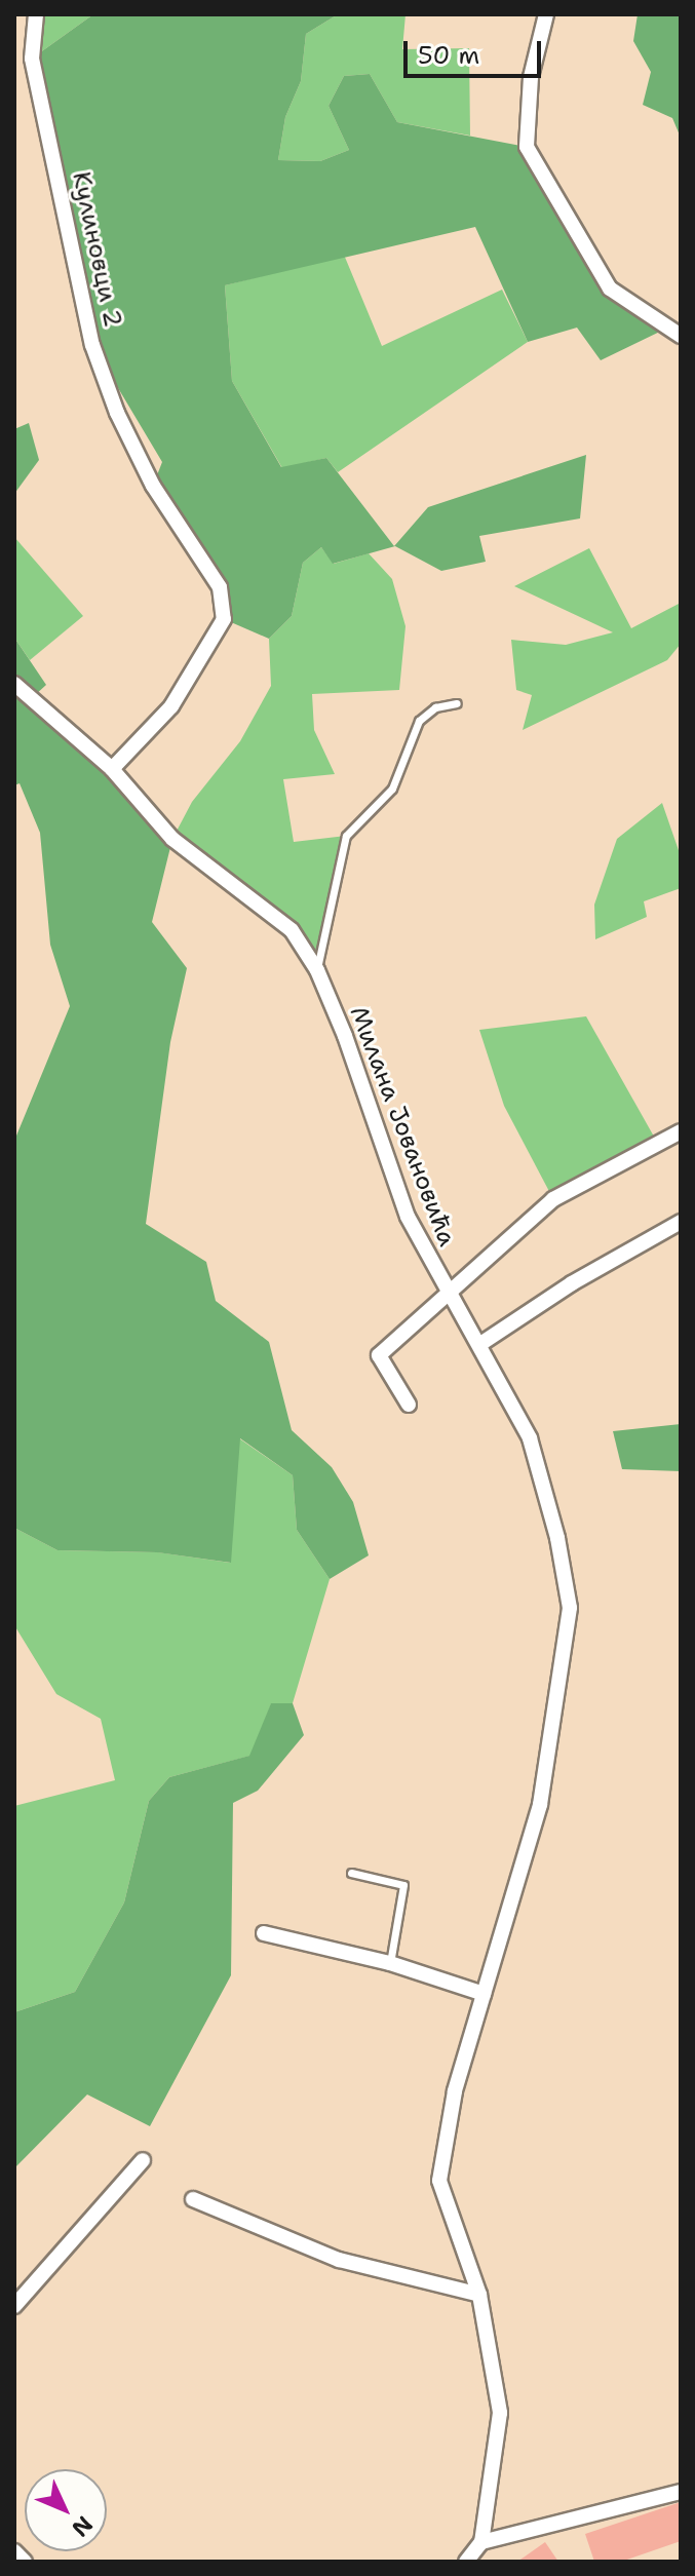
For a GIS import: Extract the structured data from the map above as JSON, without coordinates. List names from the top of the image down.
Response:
{
  "streets": {
    "street": ["Кулиновци 2", "Милана Јовановића"]
  },
  "crossings": [
    ["Кулиновци 2", "Милана Јовановића"]
  ],
  "scale_bar": "50 m",
  "north": "bottom right"
}
